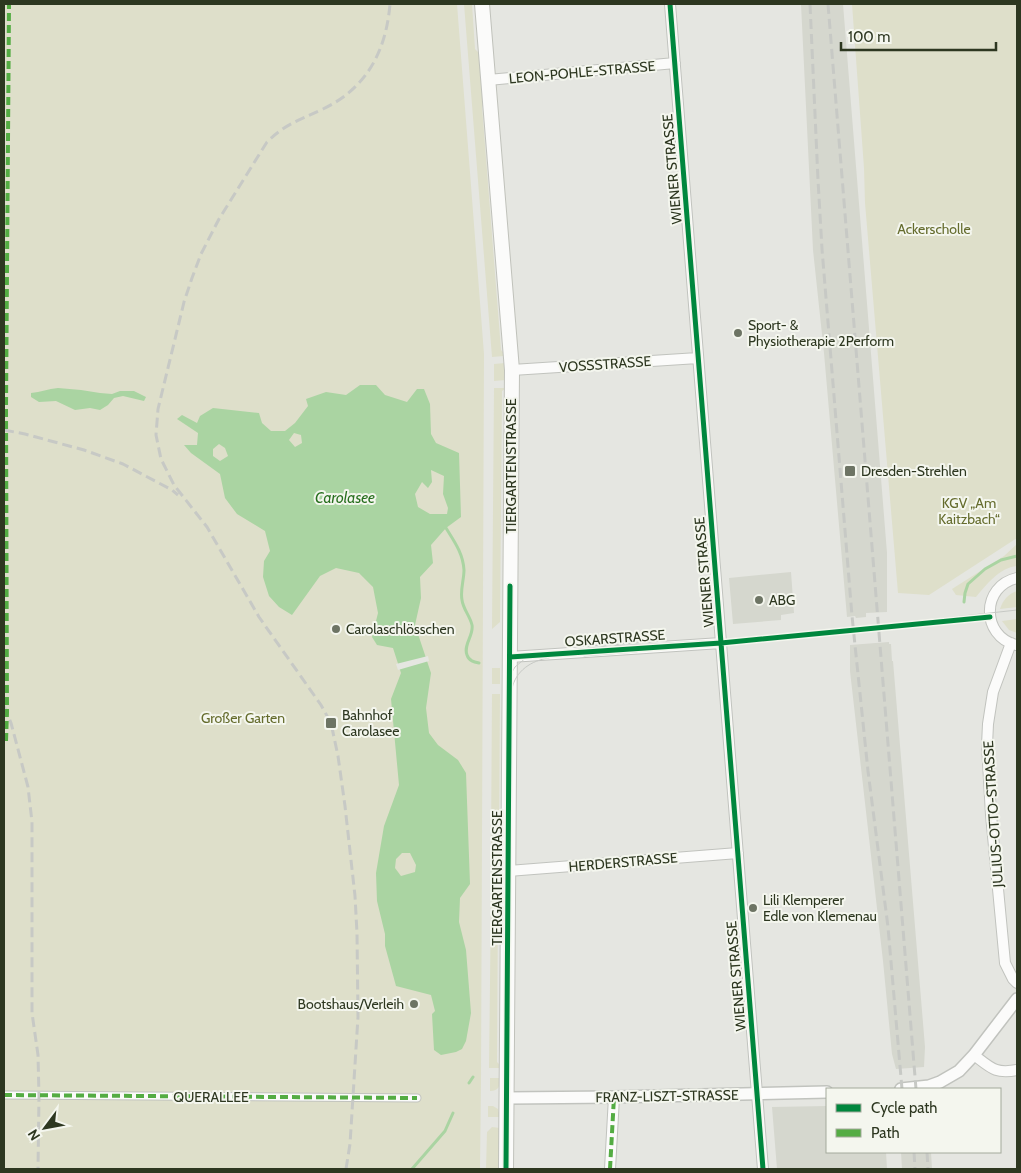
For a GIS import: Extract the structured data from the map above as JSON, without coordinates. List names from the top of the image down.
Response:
{
  "streets": {
    "main road": ["TIERGARTENSTRASSE"],
    "street": [
      "LEON-POHLE-STRASSE",
      "WIENER STRASSE",
      "VOSSSTRASSE",
      "OSKARSTRASSE",
      "JULIUS-OTTO-STRASSE",
      "HERDERSTRASSE",
      "FRANZ-LISZT-STRASSE",
      "QUERALLEE"
    ]
  },
  "crossings": [
    ["LEON-POHLE-STRASSE", "WIENER STRASSE"],
    ["LEON-POHLE-STRASSE", "TIERGARTENSTRASSE"],
    ["WIENER STRASSE", "VOSSSTRASSE"],
    ["WIENER STRASSE", "OSKARSTRASSE"],
    ["WIENER STRASSE", "HERDERSTRASSE"],
    ["WIENER STRASSE", "FRANZ-LISZT-STRASSE"],
    ["VOSSSTRASSE", "TIERGARTENSTRASSE"],
    ["TIERGARTENSTRASSE", "OSKARSTRASSE"],
    ["TIERGARTENSTRASSE", "HERDERSTRASSE"],
    ["TIERGARTENSTRASSE", "FRANZ-LISZT-STRASSE"]
  ],
  "water": ["Carolasee"],
  "parks": ["Ackerscholle", "KGV „Am Kaitzbach“", "Großer Garten"],
  "places": {
    "other": [
      "Sport- & Physiotherapie 2Perform",
      "ABG",
      "Carolaschlösschen",
      "Lili Klemperer Edle von Klemenau",
      "Bootshaus/Verleih"
    ],
    "transit": ["Dresden-Strehlen", "Bahnhof Carolasee"]
  },
  "legend": ["Cycle path", "Path"],
  "scale_bar": "100 m",
  "north": "bottom left"
}
